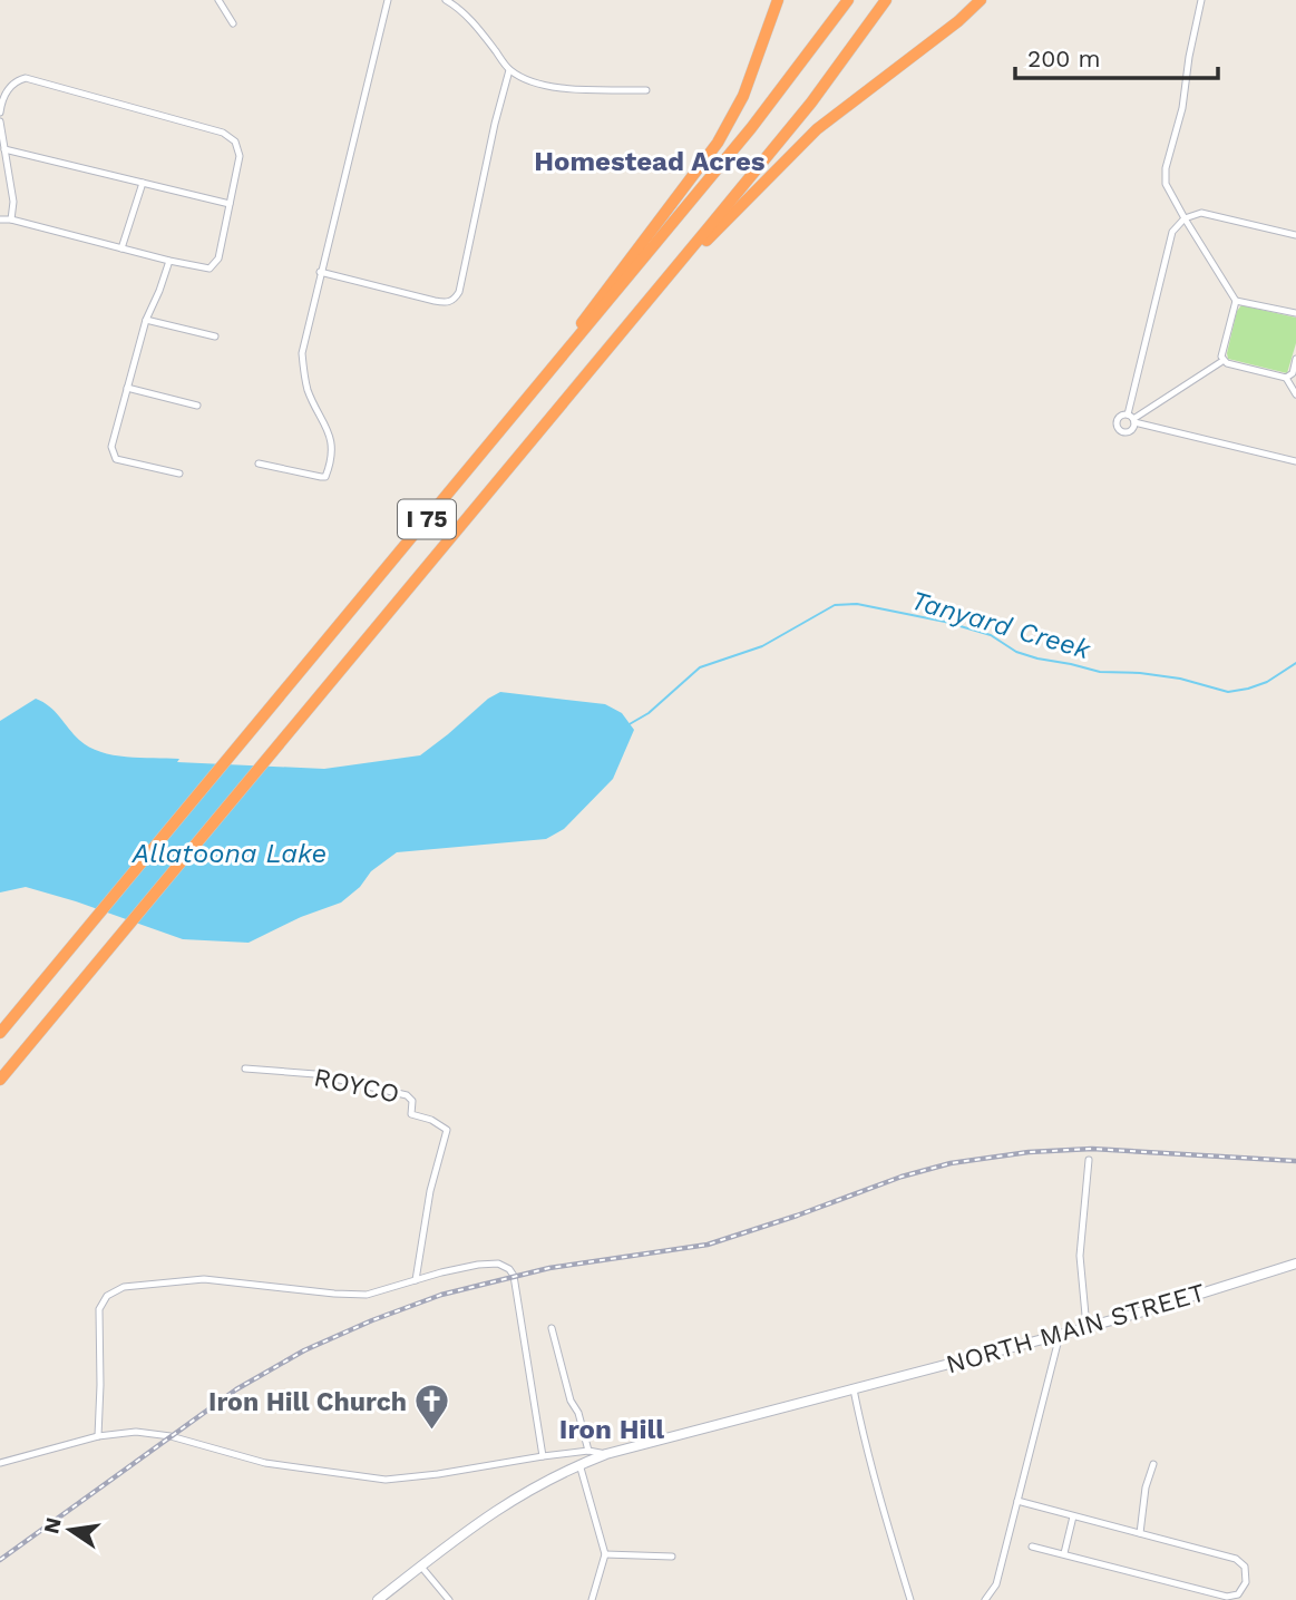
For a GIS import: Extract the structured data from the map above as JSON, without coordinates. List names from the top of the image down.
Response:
{
  "streets": {
    "highway": ["I 75"],
    "street": ["ROYCO", "NORTH MAIN STREET"]
  },
  "districts": ["Homestead Acres", "Iron Hill"],
  "water": ["Tanyard Creek", "Allatoona Lake"],
  "places": {
    "church": ["Iron Hill Church"]
  },
  "scale_bar": "200 m",
  "north": "left"
}
